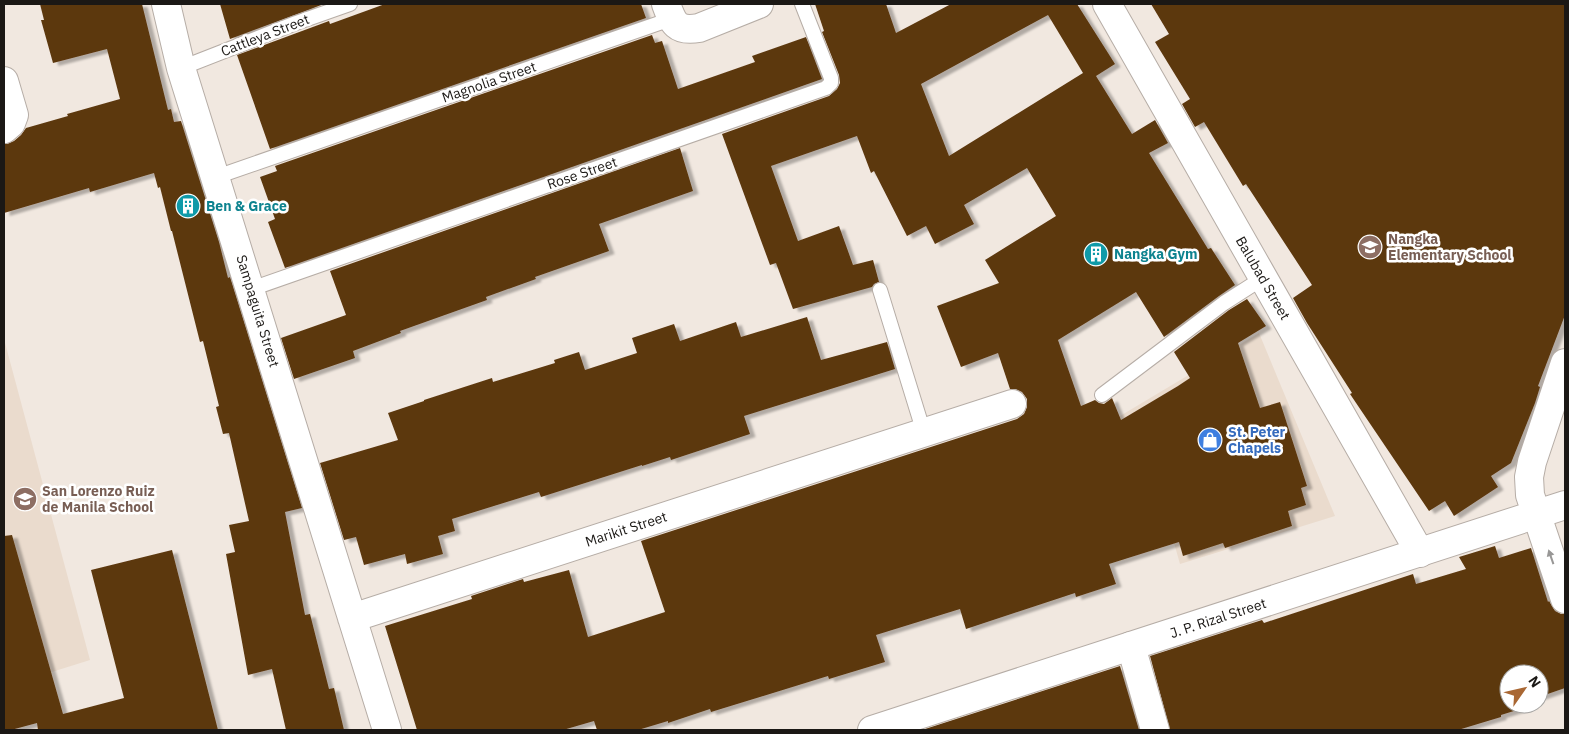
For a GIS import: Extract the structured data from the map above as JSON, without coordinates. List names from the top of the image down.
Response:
{
  "streets": {
    "street": [
      "Magnolia Street",
      "Balubad Street",
      "Sampaguita Street",
      "Marikit Street",
      "J. P. Rizal Street"
    ],
    "lane": ["Cattleya Street", "Rose Street"]
  },
  "crossings": [
    ["Cattleya Street", "Sampaguita Street"],
    ["Magnolia Street", "Sampaguita Street"],
    ["Rose Street", "Sampaguita Street"],
    ["Balubad Street", "J. P. Rizal Street"],
    ["Sampaguita Street", "Marikit Street"]
  ],
  "places": {
    "building": ["Ben & Grace", "Nangka Gym"],
    "school or university": ["Nangka Elementary School", "San Lorenzo Ruiz de Manila School"],
    "shop": ["St. Peter Chapels"]
  },
  "north": "top right"
}
